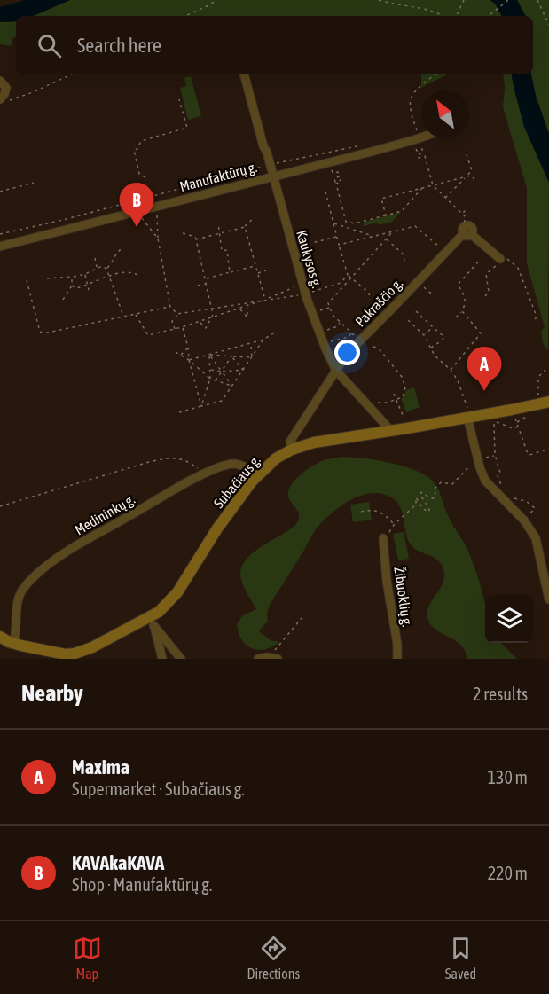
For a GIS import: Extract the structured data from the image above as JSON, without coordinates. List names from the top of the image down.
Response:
{
  "streets": {
    "street": [
      "Manufaktūrų g.",
      "Kaukysos g.",
      "Pakraščio g.",
      "Subačiaus g.",
      "Medininkų g.",
      "Žibuoklių g."
    ]
  },
  "crossings": [
    ["Manufaktūrų g.", "Kaukysos g."],
    ["Kaukysos g.", "Pakraščio g."],
    ["Kaukysos g.", "Subačiaus g."],
    ["Pakraščio g.", "Subačiaus g."],
    ["Subačiaus g.", "Medininkų g."]
  ],
  "north": "top left",
  "page": {
    "search": "Search here",
    "pins": ["B", "A"],
    "heading": ["Nearby", "2 results"],
    "list": [
      {
        "mark": "A",
        "name": "Maxima",
        "note": "Supermarket · Subačiaus g.",
        "value": "130 m"
      },
      {
        "mark": "B",
        "name": "KAVAkaKAVA",
        "note": "Shop · Manufaktūrų g.",
        "value": "220 m"
      }
    ],
    "nav": ["Map", "Directions", "Saved"]
  }
}
